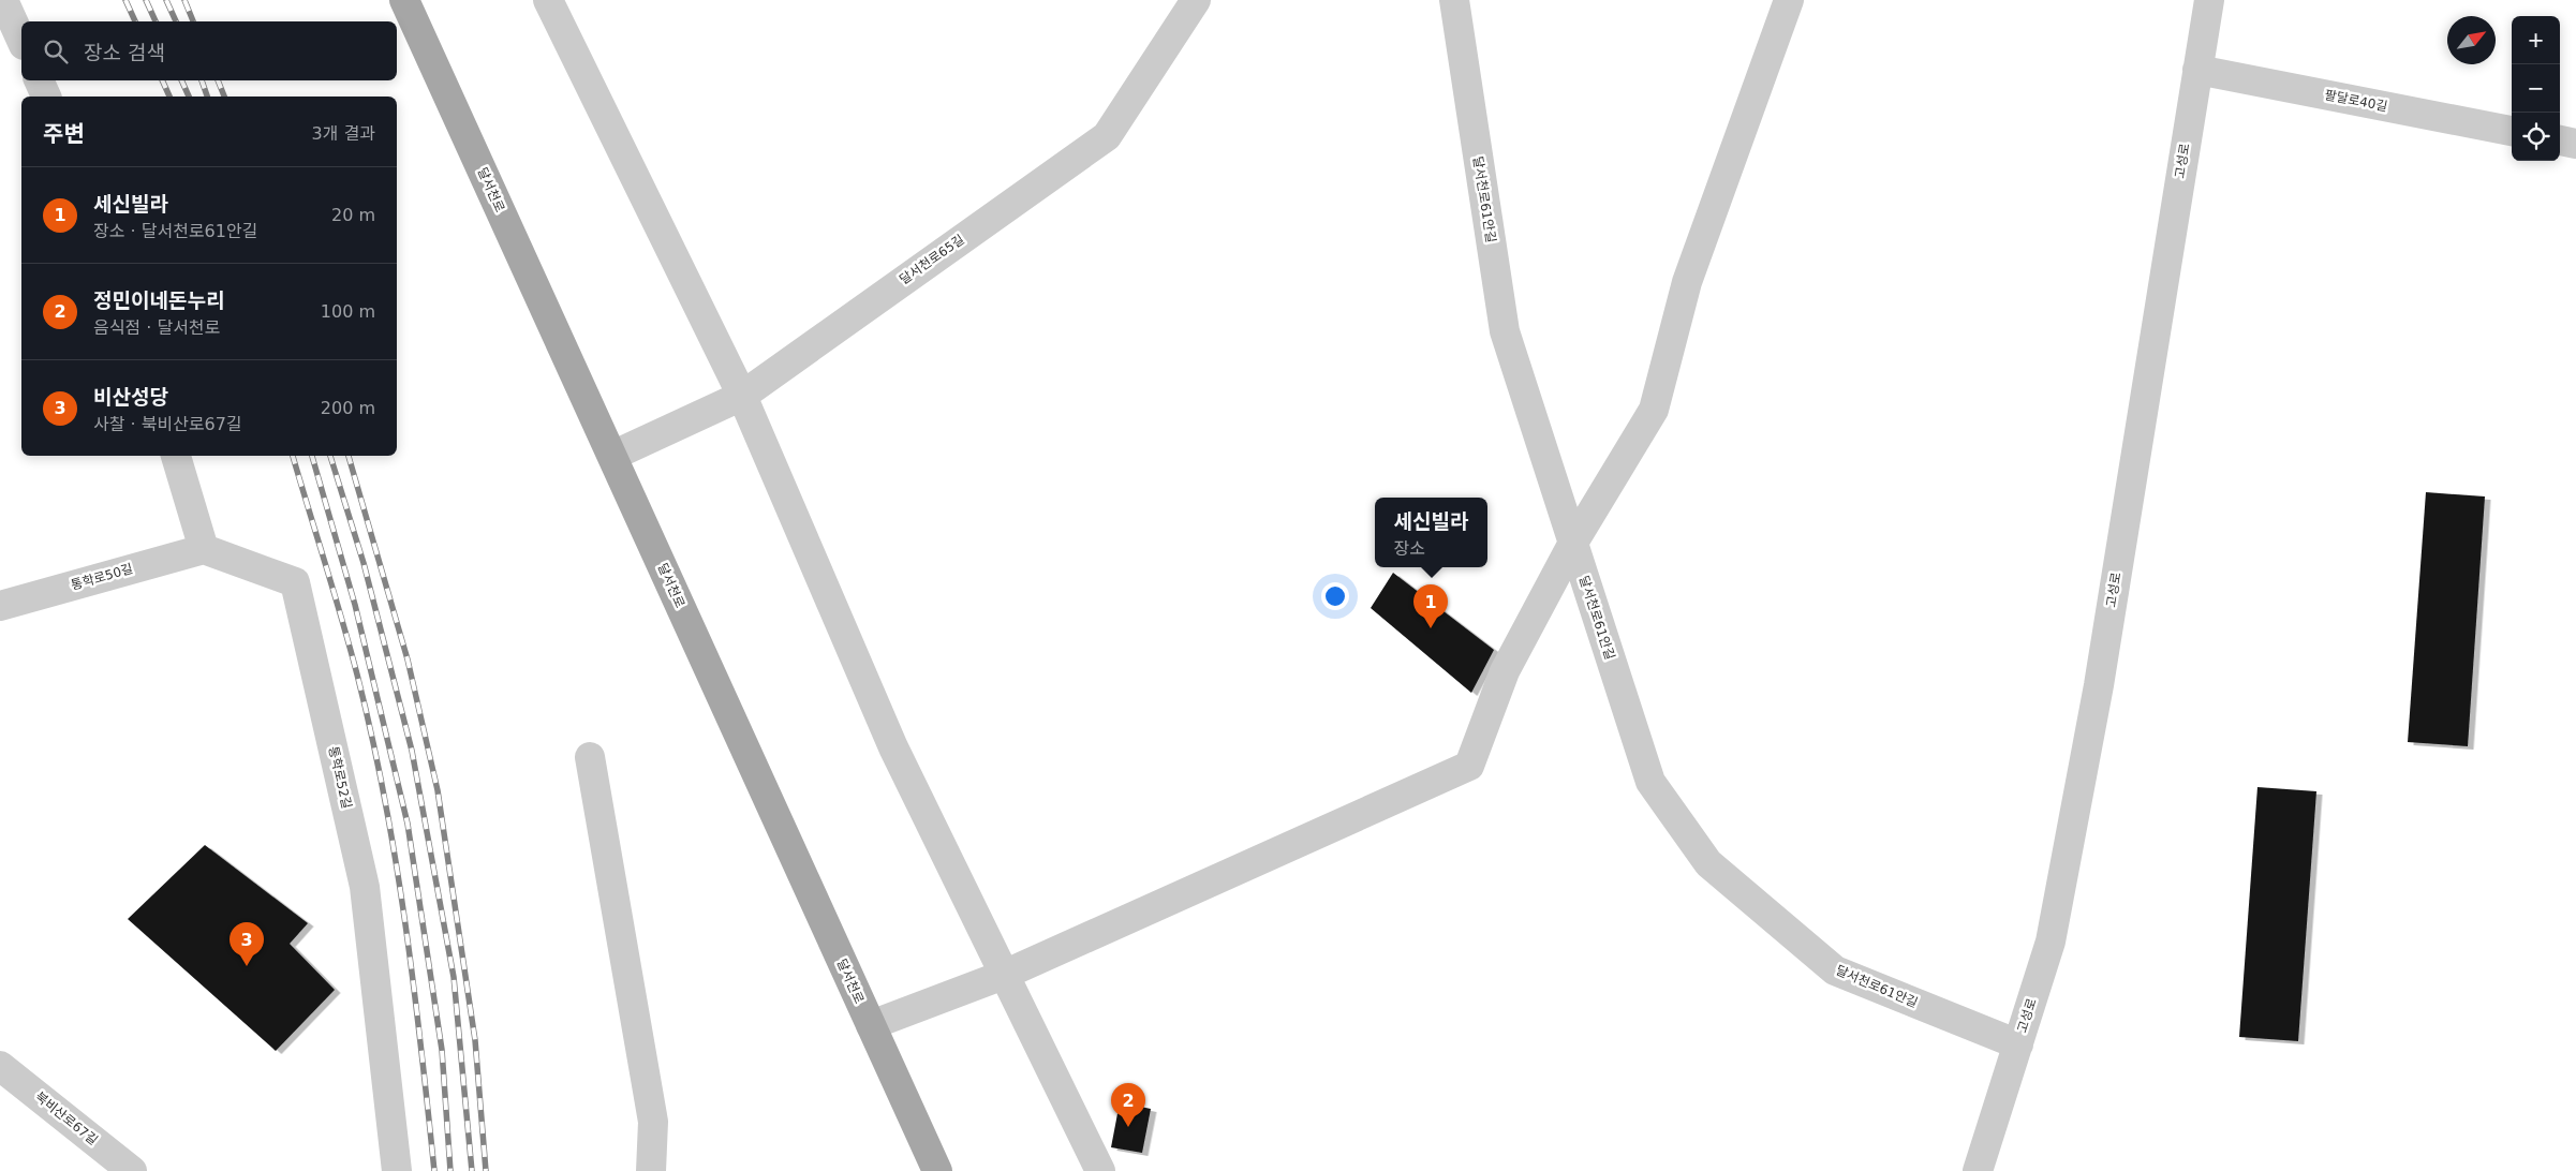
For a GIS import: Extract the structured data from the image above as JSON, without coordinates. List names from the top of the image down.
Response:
{
  "streets": {
    "main road": ["달서천로"],
    "street": [
      "팔달로40길",
      "고성로",
      "달서천로61안길",
      "달서천로65길",
      "통학로50길",
      "통학로52길",
      "북비산로67길"
    ]
  },
  "crossings": [
    ["팔달로40길", "고성로"],
    ["고성로", "달서천로61안길"],
    ["달서천로", "달서천로65길"],
    ["통학로50길", "통학로52길"]
  ],
  "north": "top right",
  "page": {
    "map_buttons": ["+", "−"],
    "search": "장소 검색",
    "heading": ["주변", "3개 결과"],
    "list": [
      {
        "mark": "1",
        "name": "세신빌라",
        "note": "장소 · 달서천로61안길",
        "value": "20 m"
      },
      {
        "mark": "2",
        "name": "정민이네돈누리",
        "note": "음식점 · 달서천로",
        "value": "100 m"
      },
      {
        "mark": "3",
        "name": "비산성당",
        "note": "사찰 · 북비산로67길",
        "value": "200 m"
      }
    ],
    "popup": ["세신빌라", "장소"],
    "pins": ["1", "3", "2"]
  }
}
